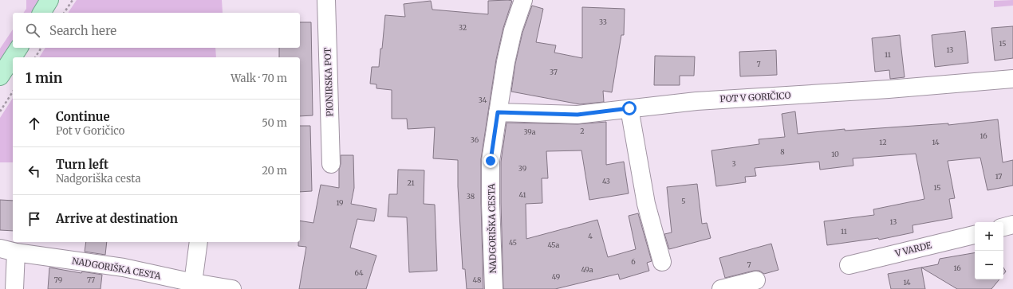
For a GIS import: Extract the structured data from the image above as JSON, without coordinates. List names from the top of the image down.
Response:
{
  "streets": {
    "street": [
      "PIONIRSKA POT",
      "POT V GORIČICO",
      "NADGORIŠKA CESTA",
      "V VARDE"
    ]
  },
  "crossings": [
    ["POT V GORIČICO", "NADGORIŠKA CESTA"]
  ],
  "house_numbers": [
    "33",
    "32",
    "15",
    "13",
    "11",
    "7",
    "37",
    "34",
    "2",
    "39a",
    "16",
    "36",
    "12",
    "14",
    "8",
    "10",
    "3",
    "39",
    "17",
    "43",
    "21",
    "15",
    "41",
    "38",
    "5",
    "19",
    "13",
    "11",
    "4",
    "45",
    "45a",
    "6",
    "7",
    "16",
    "49a",
    "64",
    "49",
    "79",
    "77",
    "48",
    "14"
  ],
  "page": {
    "search": "Search here",
    "heading": ["1 min", "Walk · 70 m"],
    "list": [
      ["Continue", "Pot v Goričico", "50 m"],
      ["Turn left", "Nadgoriška cesta", "20 m"],
      "Arrive at destination"
    ],
    "map_buttons": ["+", "−"]
  }
}
